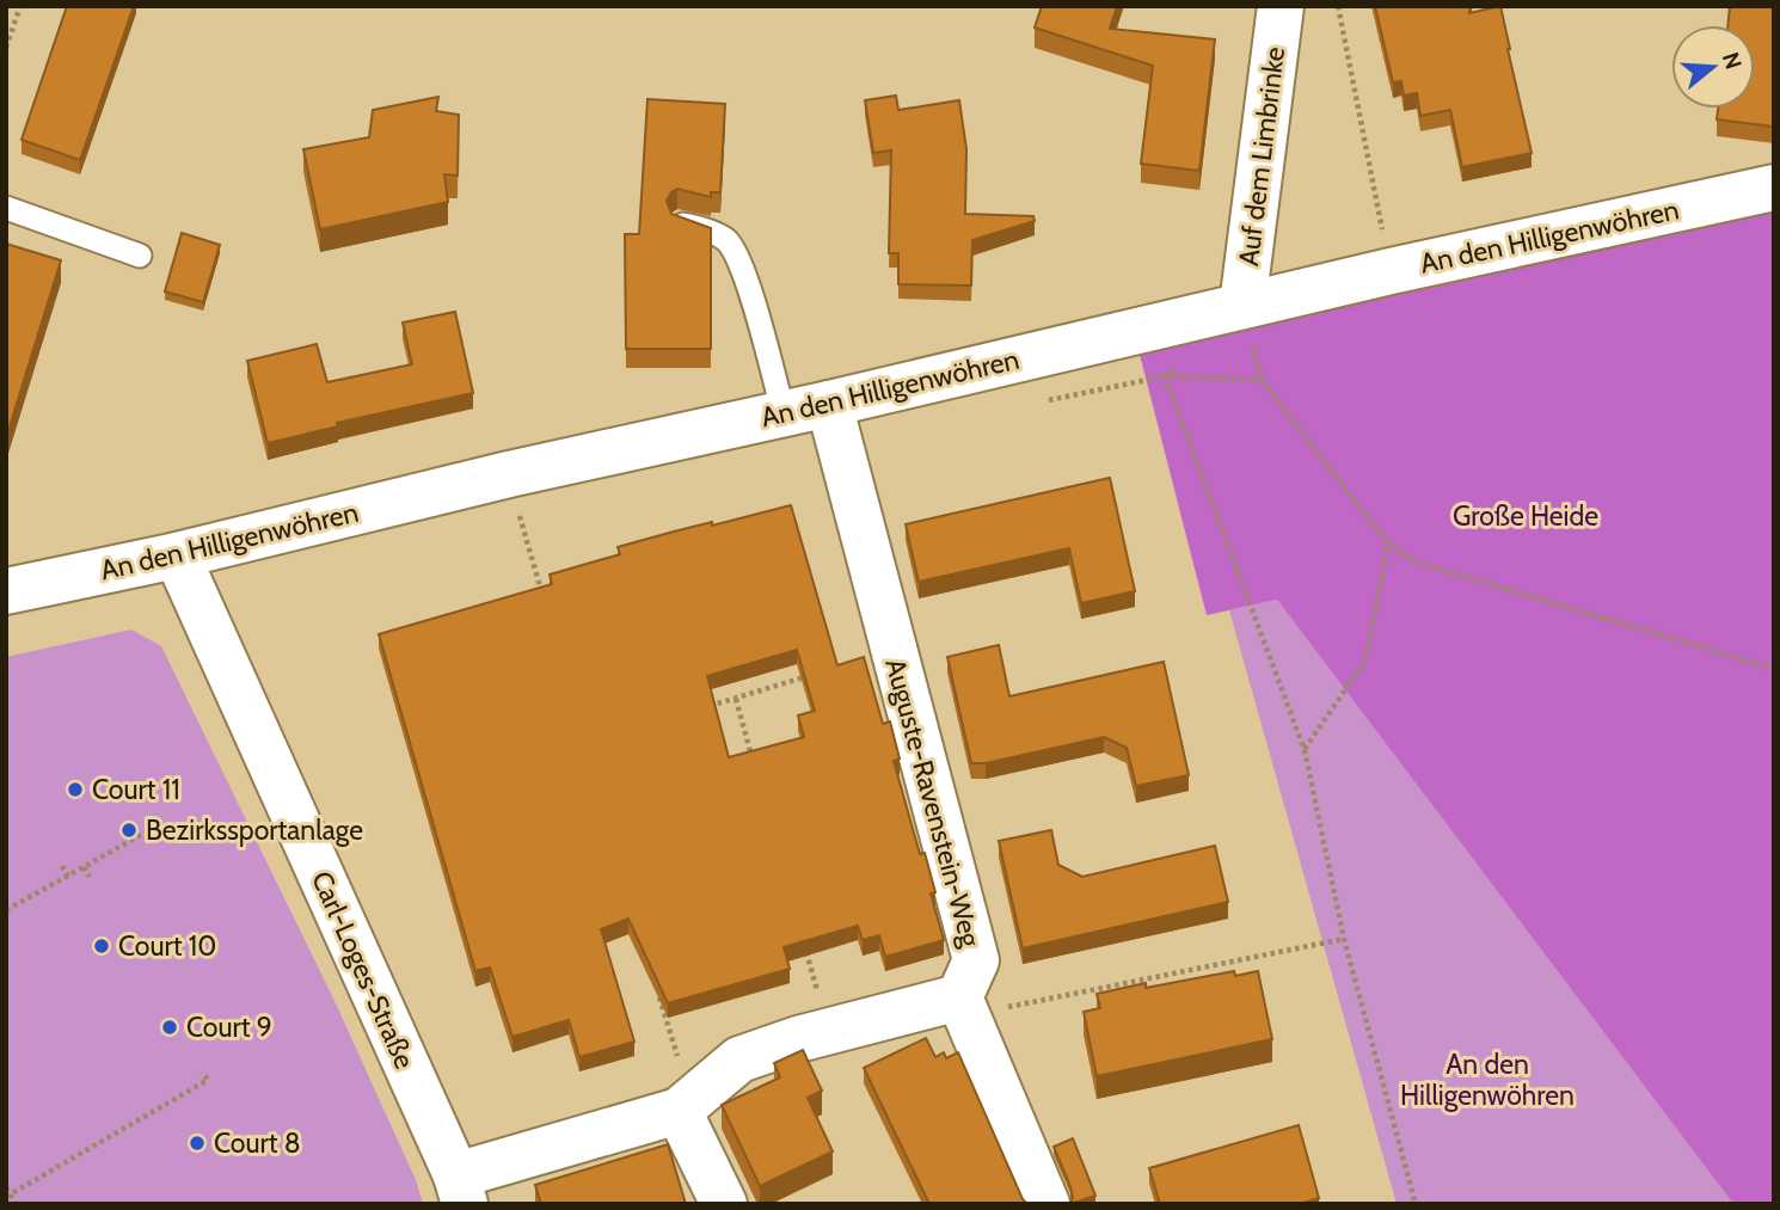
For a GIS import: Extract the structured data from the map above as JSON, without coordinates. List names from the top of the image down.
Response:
{
  "streets": {
    "street": [
      "Auf dem Limbrinke",
      "An den Hilligenwöhren",
      "Auguste-Ravenstein-Weg",
      "Carl-Loges-Straße"
    ]
  },
  "crossings": [
    ["Auf dem Limbrinke", "An den Hilligenwöhren"],
    ["An den Hilligenwöhren", "Auguste-Ravenstein-Weg"],
    ["An den Hilligenwöhren", "Carl-Loges-Straße"]
  ],
  "parks": ["Große Heide", "An den Hilligenwöhren"],
  "places": [
    "Court 11",
    "Bezirkssportanlage",
    "Court 10",
    "Court 9",
    "Court 8"
  ],
  "north": "right"
}
